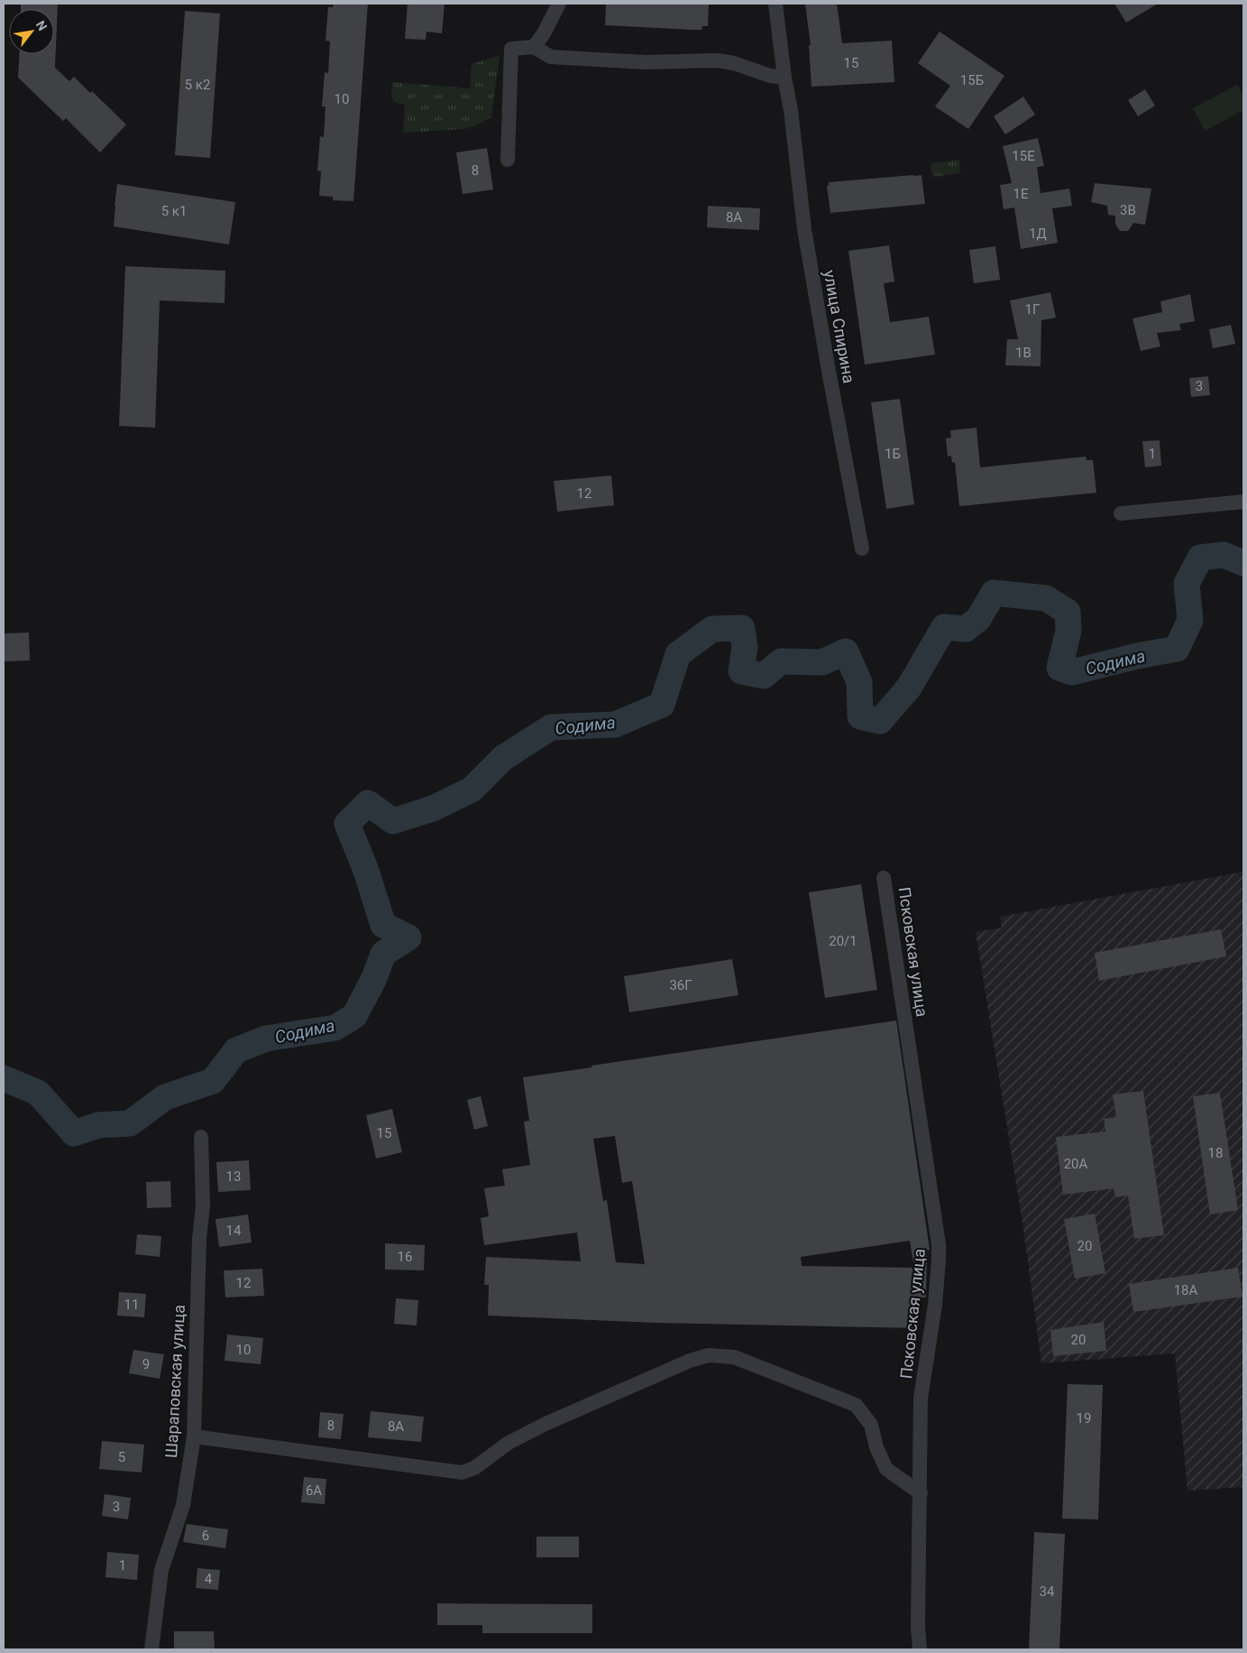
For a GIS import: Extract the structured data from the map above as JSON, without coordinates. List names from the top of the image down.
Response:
{
  "streets": {
    "street": ["улица Спирина", "Псковская улица", "Шараповская улица"]
  },
  "water": ["Содима"],
  "house_numbers": [
    "15",
    "15Б",
    "5 к2",
    "10",
    "15Е",
    "8",
    "1Е",
    "3В",
    "5 к1",
    "8А",
    "1Д",
    "1Г",
    "1В",
    "3",
    "1Б",
    "1",
    "12",
    "20/1",
    "36Г",
    "15",
    "18",
    "20А",
    "13",
    "14",
    "20",
    "16",
    "12",
    "18А",
    "11",
    "20",
    "10",
    "9",
    "19",
    "8",
    "8А",
    "5",
    "6А",
    "3",
    "6",
    "1",
    "4",
    "34"
  ],
  "north": "top right"
}
